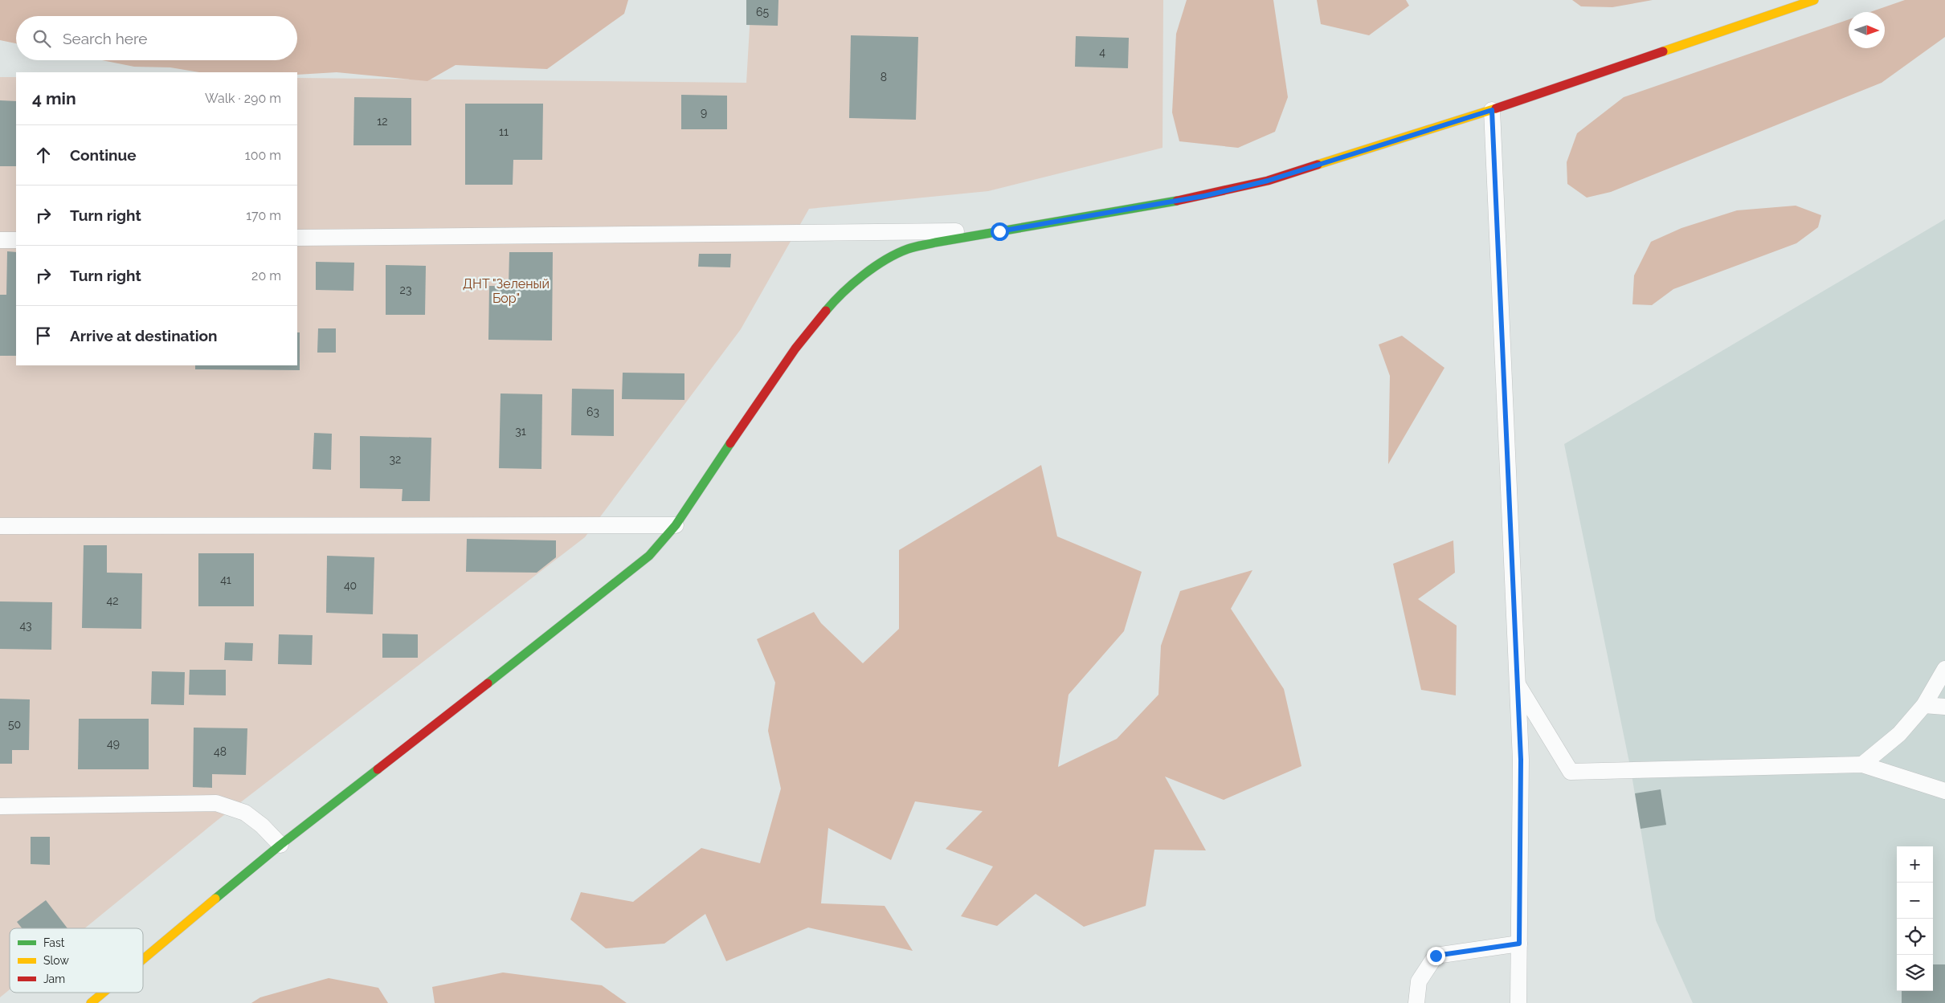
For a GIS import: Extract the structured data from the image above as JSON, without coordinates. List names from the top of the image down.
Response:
{
  "parks": ["ДНТ \"Зеленый Бор\""],
  "house_numbers": [
    "65",
    "4",
    "8",
    "9",
    "12",
    "11",
    "23",
    "63",
    "31",
    "32",
    "41",
    "40",
    "42",
    "43",
    "50",
    "49",
    "48"
  ],
  "legend": ["Fast", "Slow", "Jam"],
  "north": "right",
  "page": {
    "search": "Search here",
    "heading": ["4 min", "Walk · 290 m"],
    "list": [
      ["Continue", "100 m"],
      ["Turn right", "170 m"],
      ["Turn right", "20 m"],
      "Arrive at destination"
    ],
    "map_buttons": ["+", "−"]
  }
}
